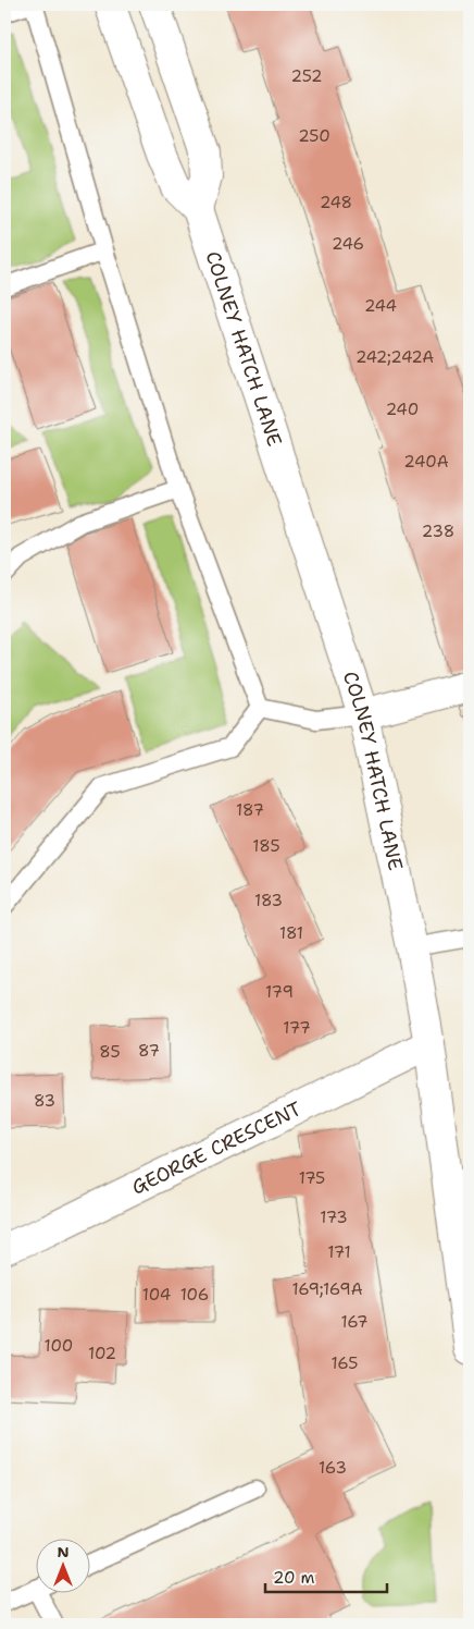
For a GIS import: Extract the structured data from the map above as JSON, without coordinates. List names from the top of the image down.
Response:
{
  "streets": {
    "main road": ["COLNEY HATCH LANE", "GEORGE CRESCENT"]
  },
  "crossings": [
    ["COLNEY HATCH LANE", "GEORGE CRESCENT"]
  ],
  "house_numbers": [
    "252",
    "250",
    "248",
    "246",
    "244",
    "242;242A",
    "240",
    "240A",
    "238",
    "187",
    "185",
    "183",
    "181",
    "179",
    "177",
    "87",
    "85",
    "83",
    "175",
    "173",
    "171",
    "169;169A",
    "104",
    "106",
    "167",
    "100",
    "102",
    "165",
    "163"
  ],
  "scale_bar": "20 m",
  "north": "top"
}
